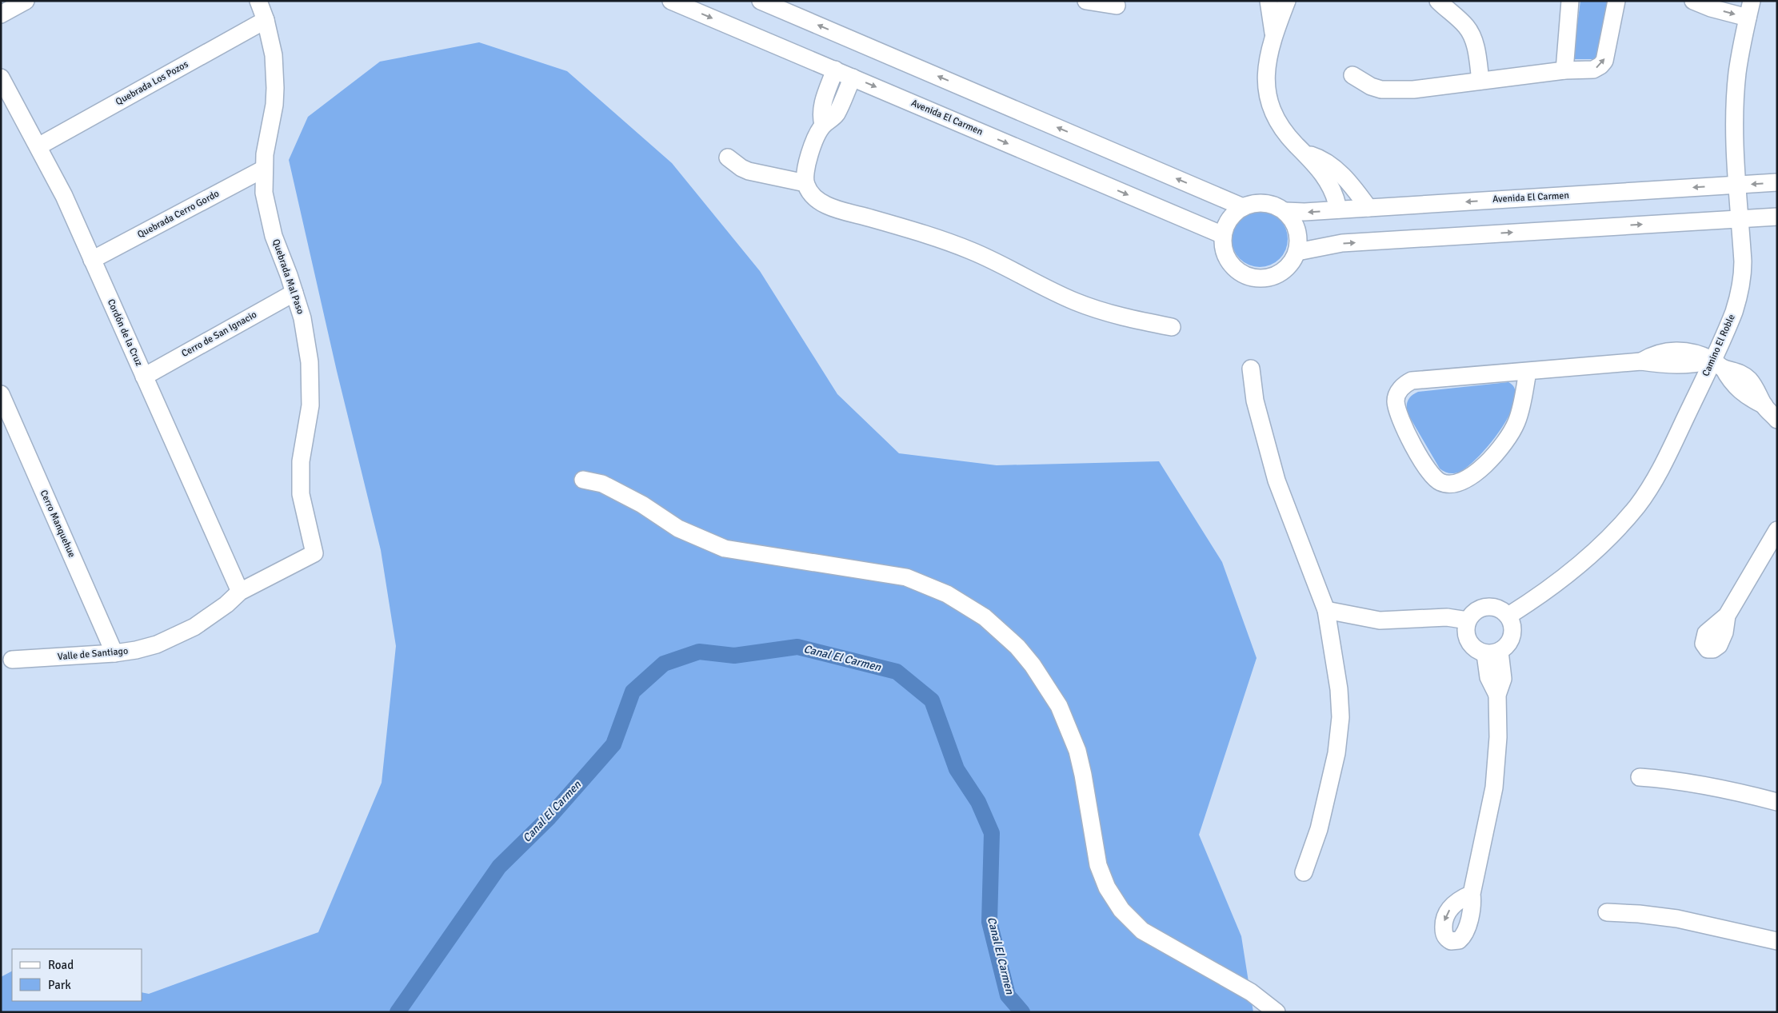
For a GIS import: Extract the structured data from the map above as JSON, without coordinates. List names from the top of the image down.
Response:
{
  "streets": {
    "street": [
      "Quebrada Los Pozos",
      "Avenida El Carmen",
      "Quebrada Cerro Gordo",
      "Quebrada Mal Paso",
      "Cordón de la Cruz",
      "Cerro de San Ignacio",
      "Camino El Roble",
      "Cerro Manquehue",
      "Valle de Santiago"
    ]
  },
  "crossings": [
    ["Quebrada Los Pozos", "Quebrada Mal Paso"],
    ["Quebrada Los Pozos", "Cordón de la Cruz"],
    ["Avenida El Carmen", "Camino El Roble"],
    ["Quebrada Cerro Gordo", "Quebrada Mal Paso"],
    ["Quebrada Cerro Gordo", "Cordón de la Cruz"],
    ["Quebrada Mal Paso", "Cerro de San Ignacio"],
    ["Quebrada Mal Paso", "Valle de Santiago"],
    ["Cordón de la Cruz", "Cerro de San Ignacio"],
    ["Cordón de la Cruz", "Valle de Santiago"],
    ["Cerro Manquehue", "Valle de Santiago"]
  ],
  "water": ["Canal El Carmen"],
  "legend": ["Road", "Park"]
}
